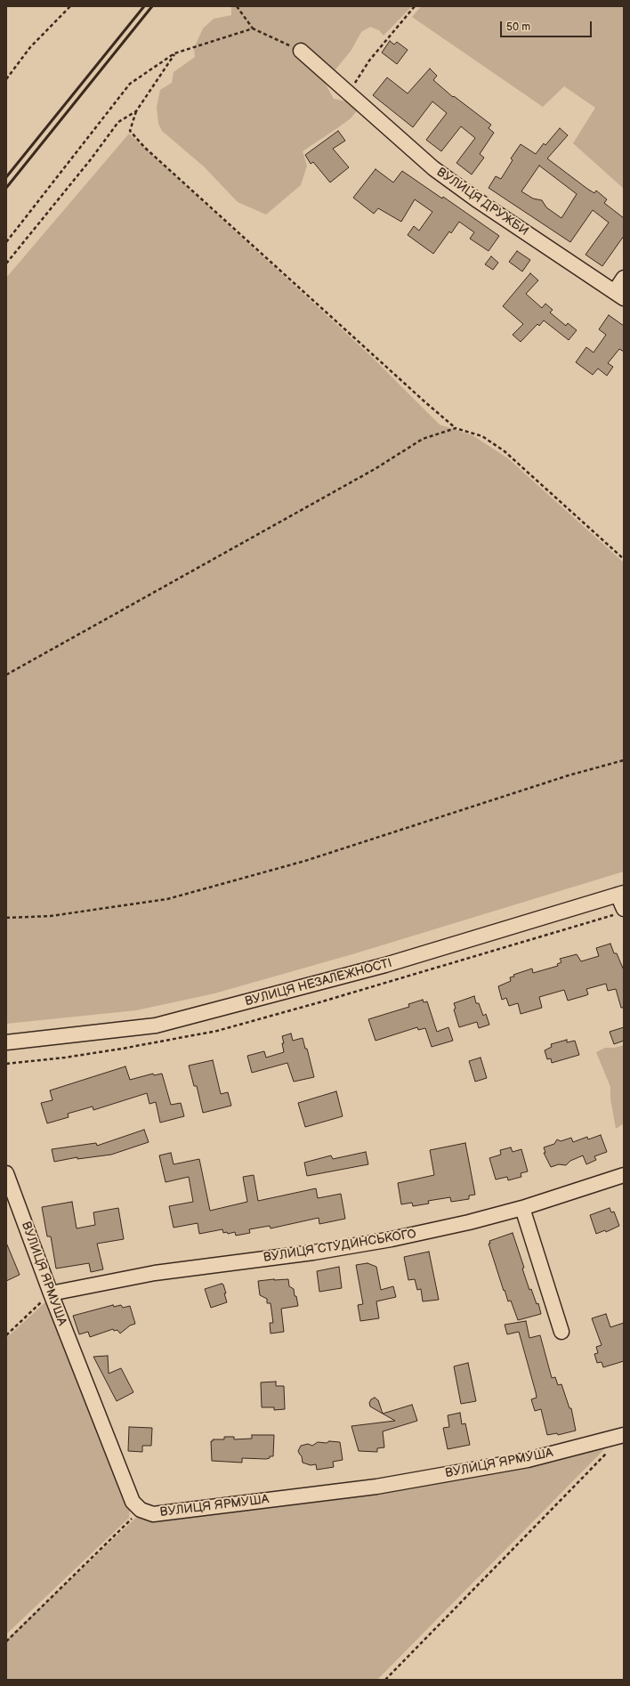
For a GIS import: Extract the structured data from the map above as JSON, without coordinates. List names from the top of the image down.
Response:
{
  "streets": {
    "street": [
      "ВУЛИЦЯ ДРУЖБИ",
      "ВУЛИЦЯ НЕЗАЛЕЖНОСТІ",
      "ВУЛИЦЯ СТУДИНСЬКОГО",
      "ВУЛИЦЯ ЯРМУША"
    ]
  },
  "crossings": [
    ["ВУЛИЦЯ СТУДИНСЬКОГО", "ВУЛИЦЯ ЯРМУША"]
  ],
  "scale_bar": "50 m"
}
